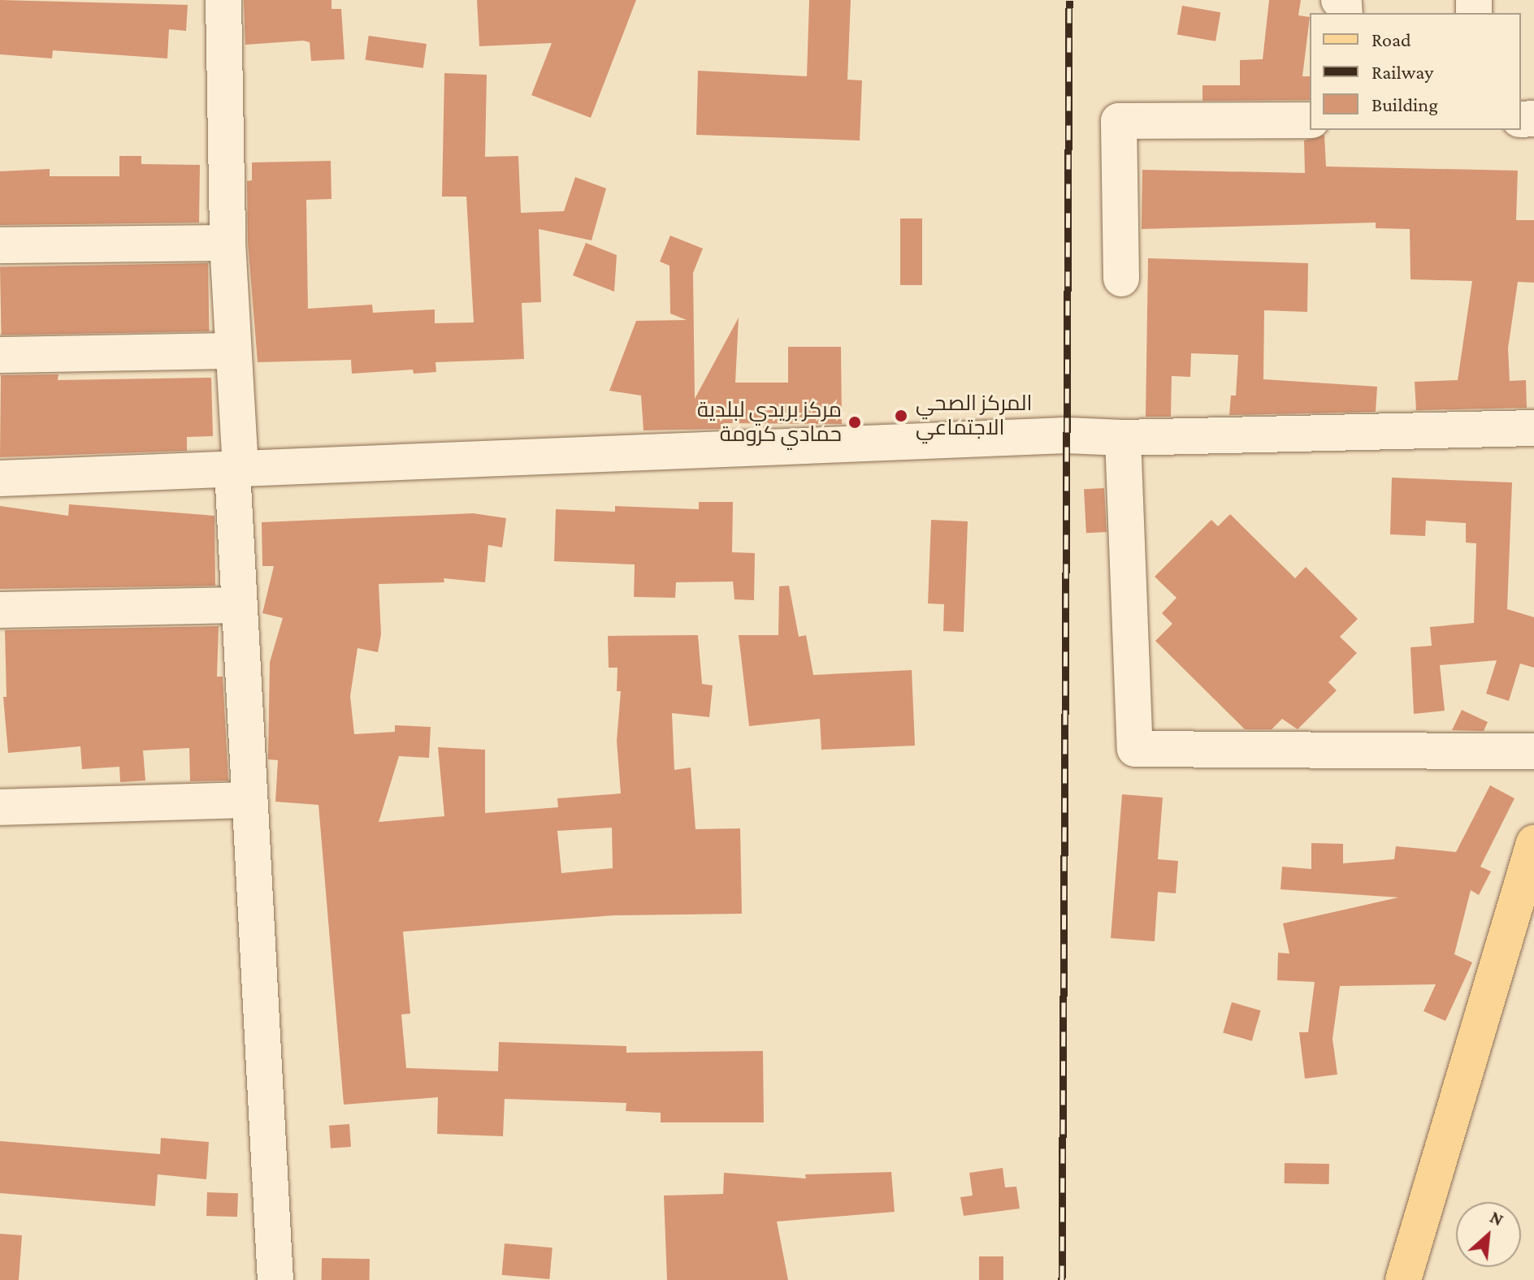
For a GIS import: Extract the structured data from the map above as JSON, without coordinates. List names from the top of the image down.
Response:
{
  "places": ["المركز الصحي الاجتماعي", "مركز بريدي لبلدية حمادي كرومة"],
  "legend": ["Road", "Railway", "Building"],
  "north": "top right"
}
